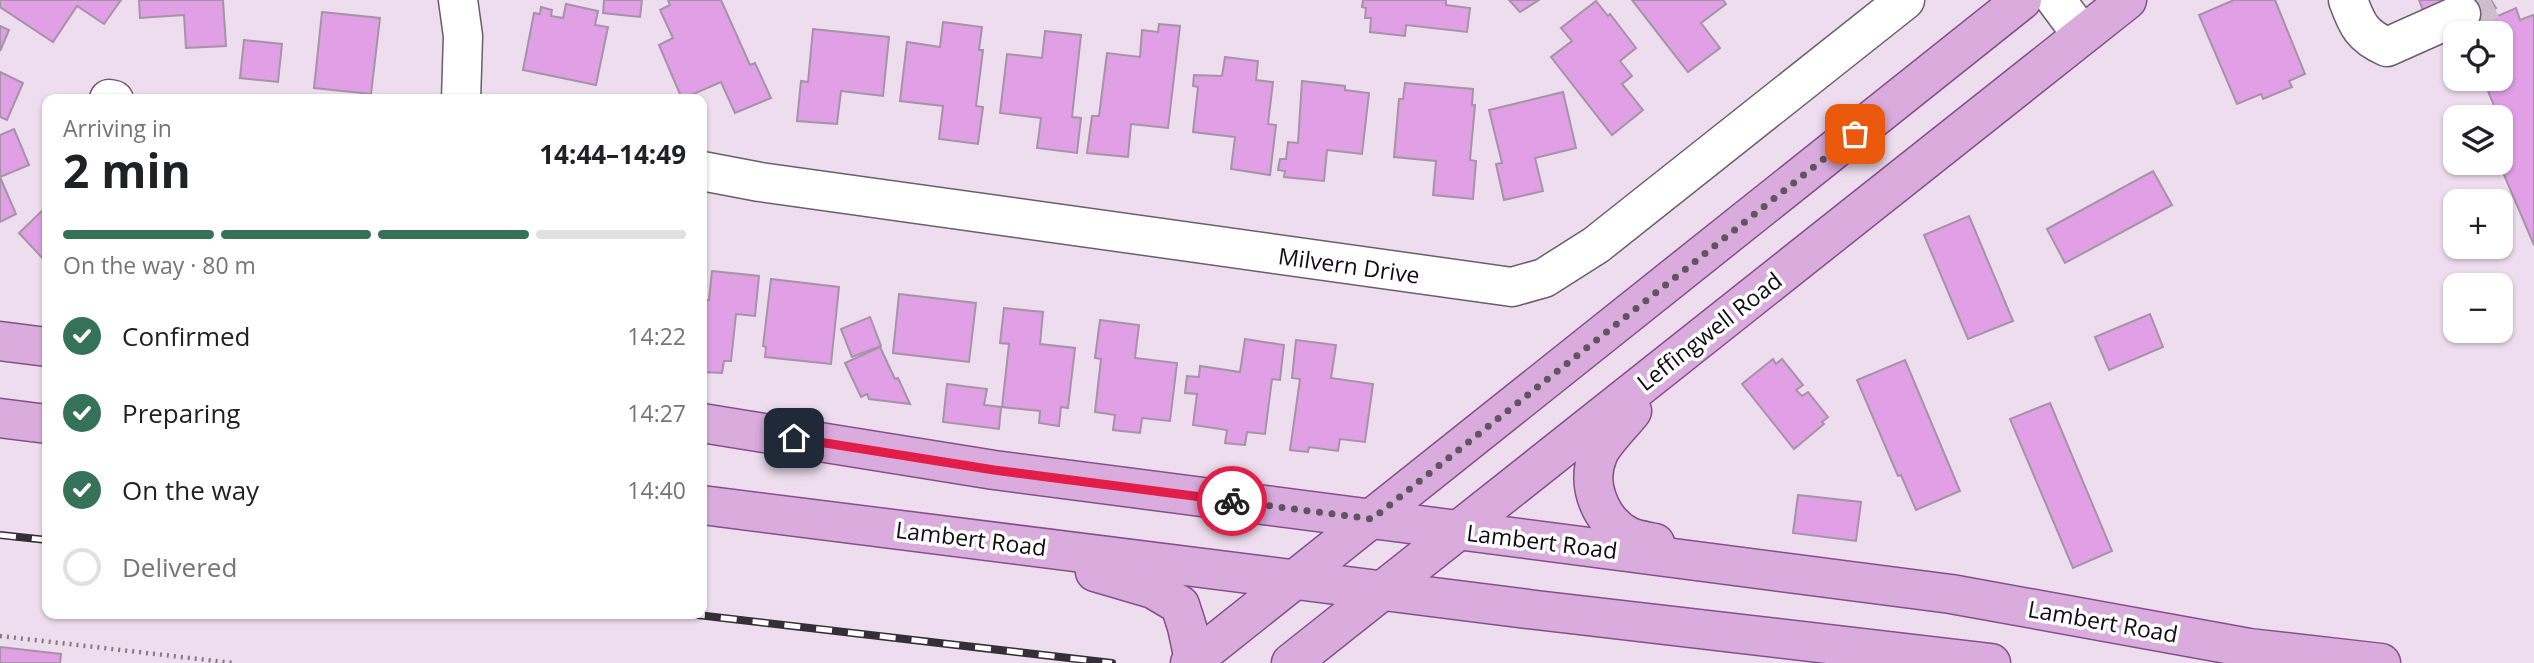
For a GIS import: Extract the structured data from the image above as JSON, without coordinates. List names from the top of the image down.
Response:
{
  "streets": {
    "main road": ["Leffingwell Road", "Lambert Road"],
    "street": ["Milvern Drive"]
  },
  "crossings": [
    ["Leffingwell Road", "Lambert Road"]
  ],
  "page": {
    "map_buttons": ["+", "−"],
    "heading": ["2 min", "Arriving in", "14:44–14:49"],
    "bar": "On the way · 80 m",
    "list": [
      ["Confirmed", "14:22"],
      ["Preparing", "14:27"],
      ["On the way", "14:40"],
      "Delivered"
    ]
  }
}
